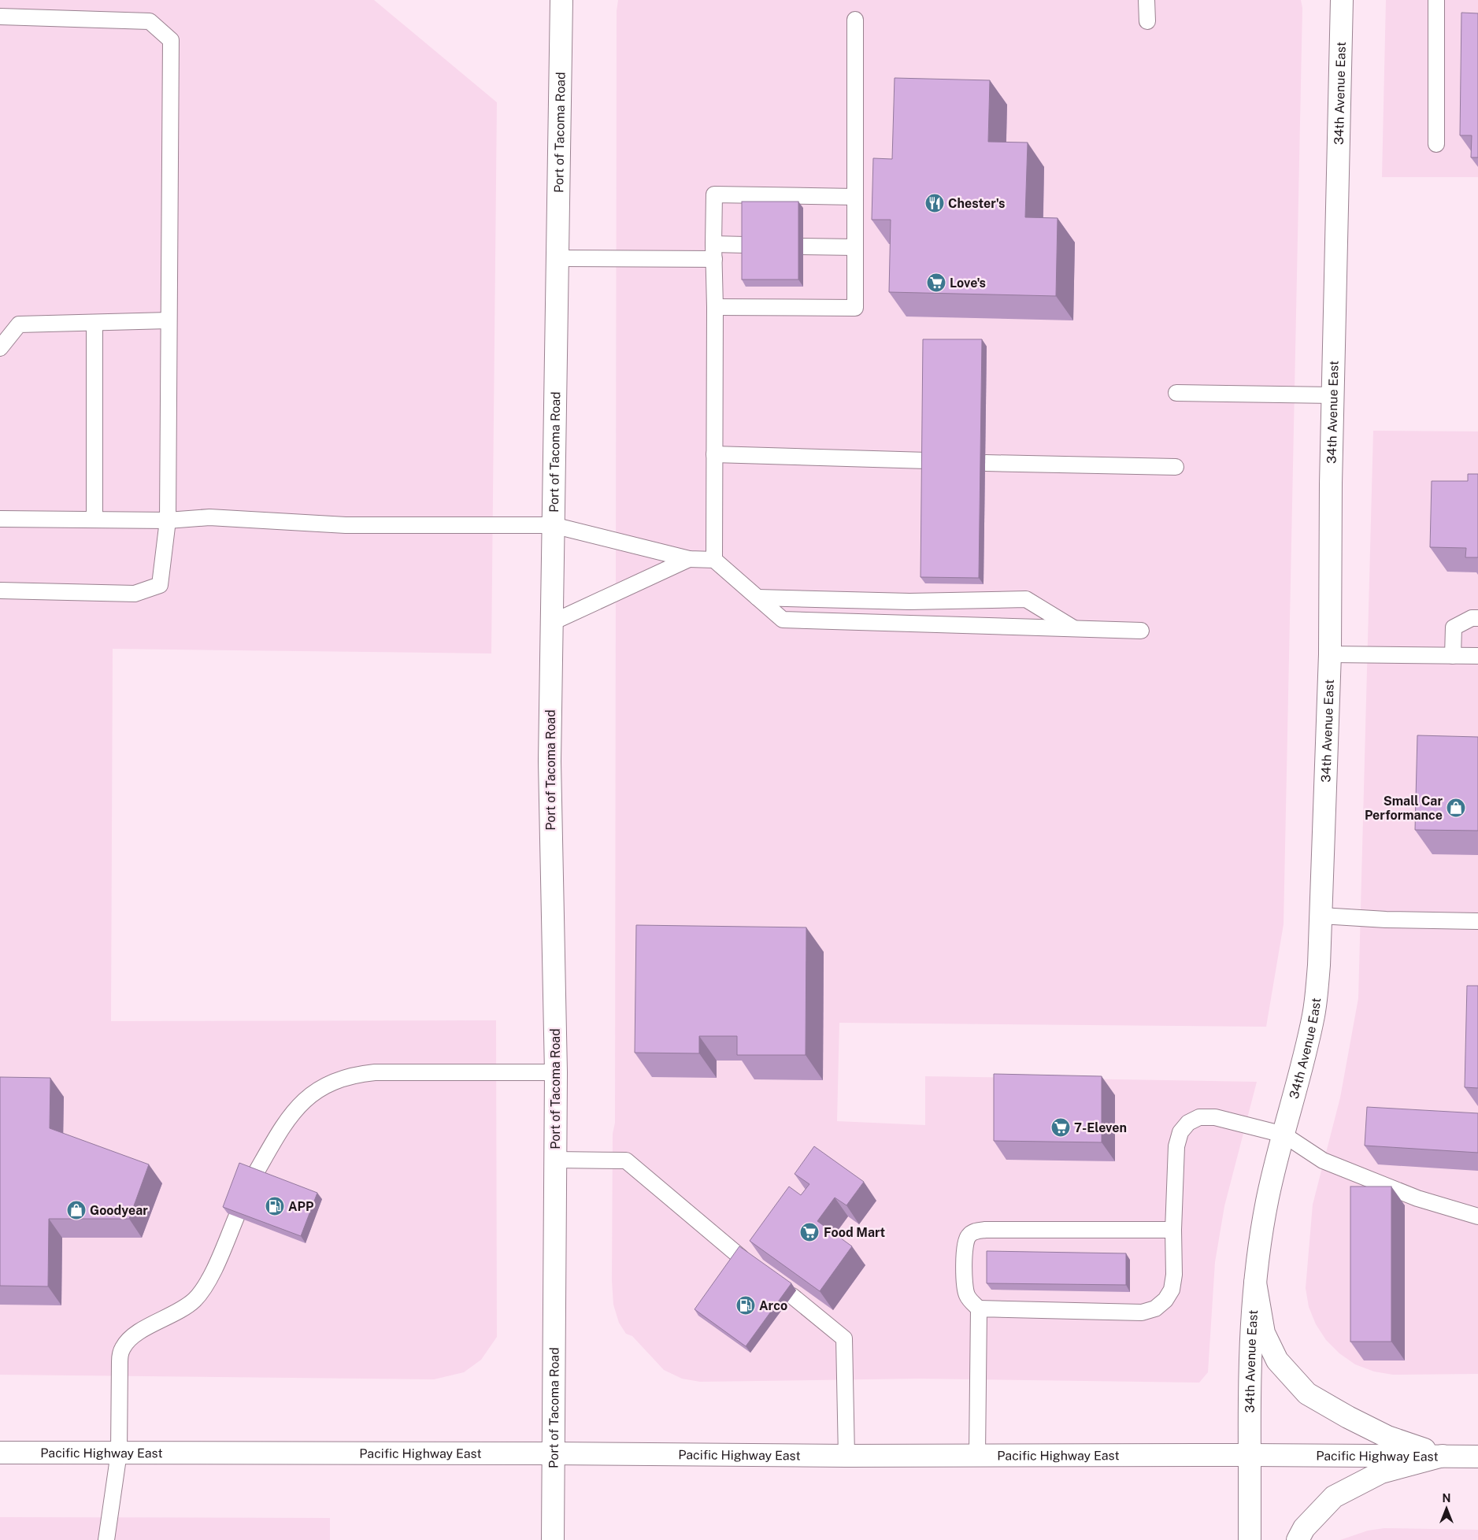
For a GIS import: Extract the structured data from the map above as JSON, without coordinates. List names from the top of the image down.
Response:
{
  "streets": {
    "main road": ["34th Avenue East", "Port of Tacoma Road", "Pacific Highway East"]
  },
  "crossings": [
    ["34th Avenue East", "Pacific Highway East"],
    ["Port of Tacoma Road", "Pacific Highway East"]
  ],
  "places": {
    "restaurant": ["Chester's"],
    "supermarket": ["Love's", "7-Eleven", "Food Mart"],
    "shop": ["Small Car Performance", "Goodyear"],
    "fuel station": ["APP", "Arco"]
  },
  "north": "top"
}
